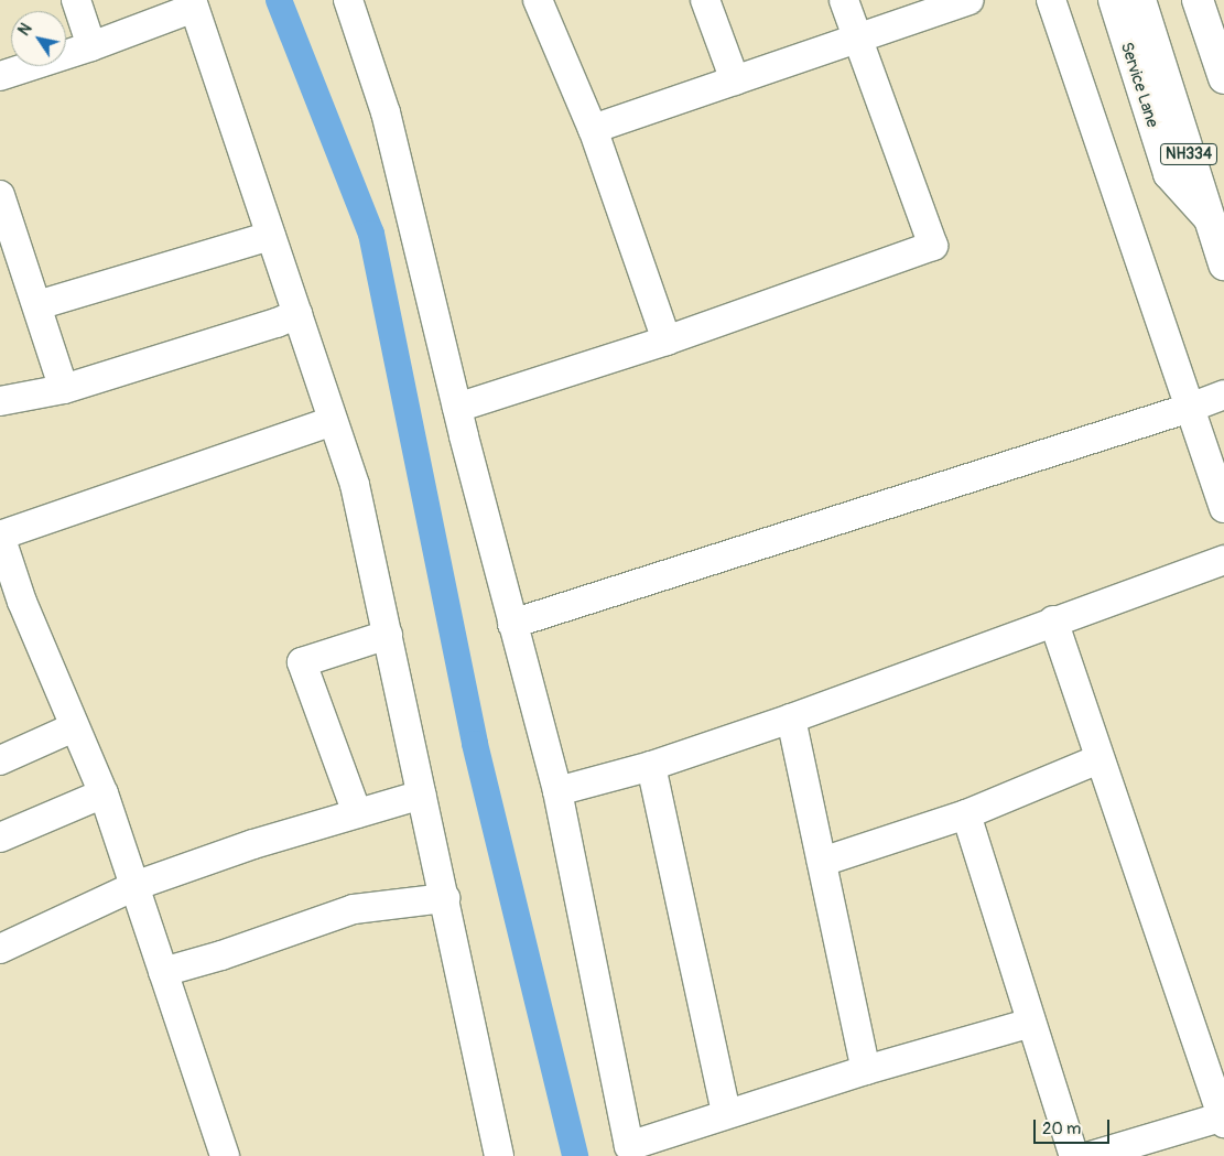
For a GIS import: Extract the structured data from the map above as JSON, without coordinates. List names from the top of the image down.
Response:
{
  "streets": {
    "highway": ["NH334"],
    "street": ["Service Lane"]
  },
  "crossings": [
    ["Service Lane", "NH334"]
  ],
  "scale_bar": "20 m",
  "north": "top left"
}
